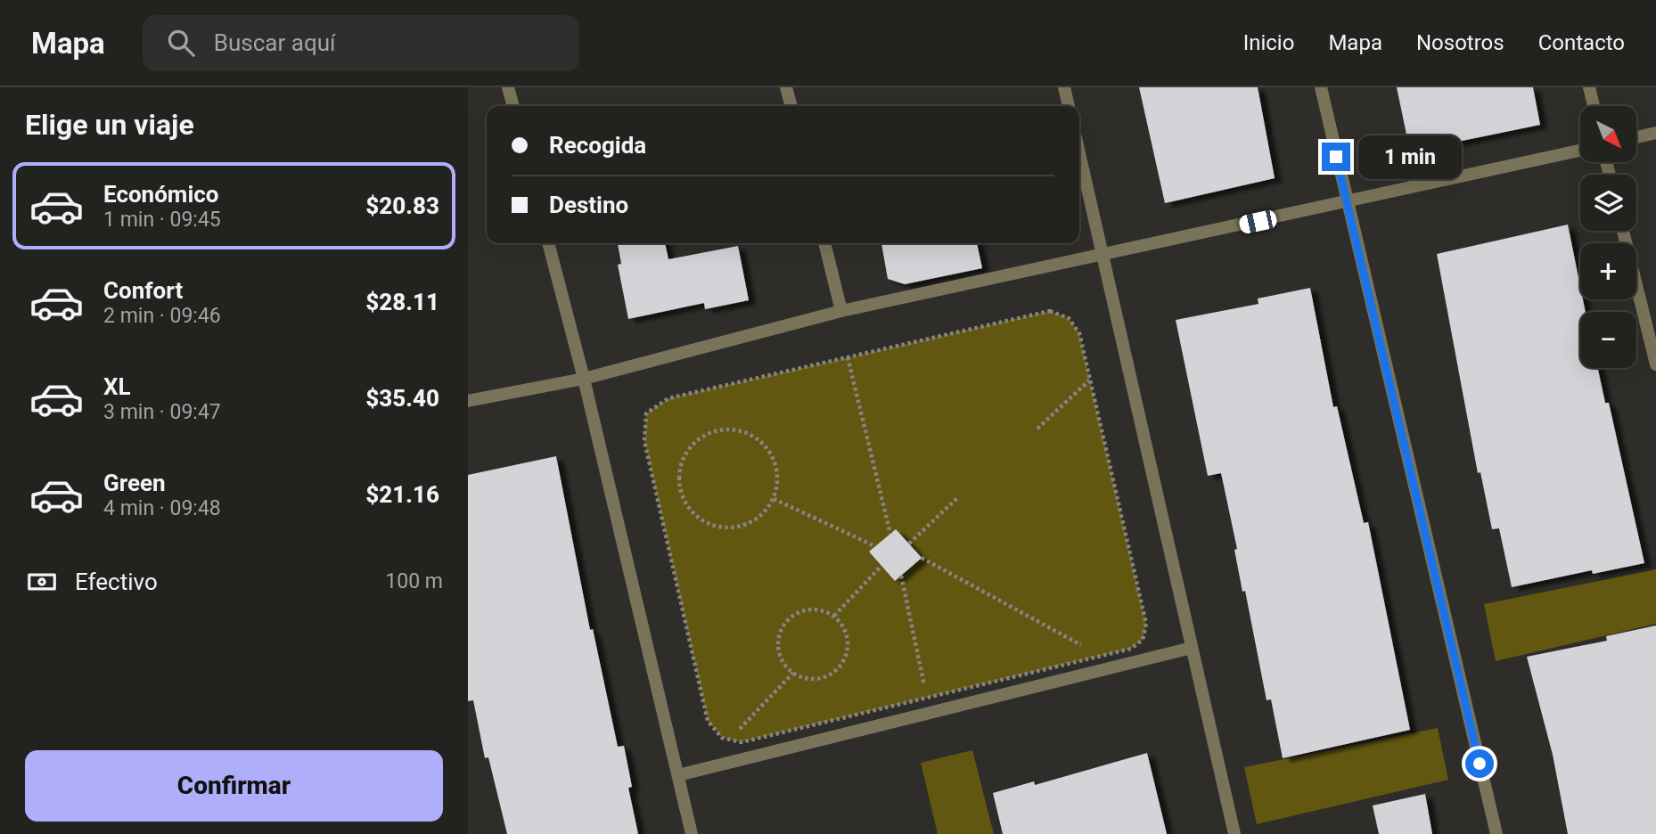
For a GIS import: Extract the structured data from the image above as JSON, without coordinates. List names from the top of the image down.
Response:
{
  "north": "bottom right",
  "page": {
    "header": "Mapa",
    "search": "Buscar aquí",
    "nav": [
      "Inicio",
      "Mapa",
      "Nosotros",
      "Contacto"
    ],
    "heading": "Elige un viaje",
    "map_buttons": ["+", "−"],
    "banner": ["Recogida", "Destino"],
    "bubble": "1 min",
    "list": [
      {
        "name": "Económico",
        "note": "1 min · 09:45",
        "value": "$20.83"
      },
      {
        "name": "Confort",
        "note": "2 min · 09:46",
        "value": "$28.11"
      },
      {
        "name": "XL",
        "note": "3 min · 09:47",
        "value": "$35.40"
      },
      {
        "name": "Green",
        "note": "4 min · 09:48",
        "value": "$21.16"
      }
    ],
    "pay": ["Efectivo", "100 m"],
    "buttons": "Confirmar"
  }
}
